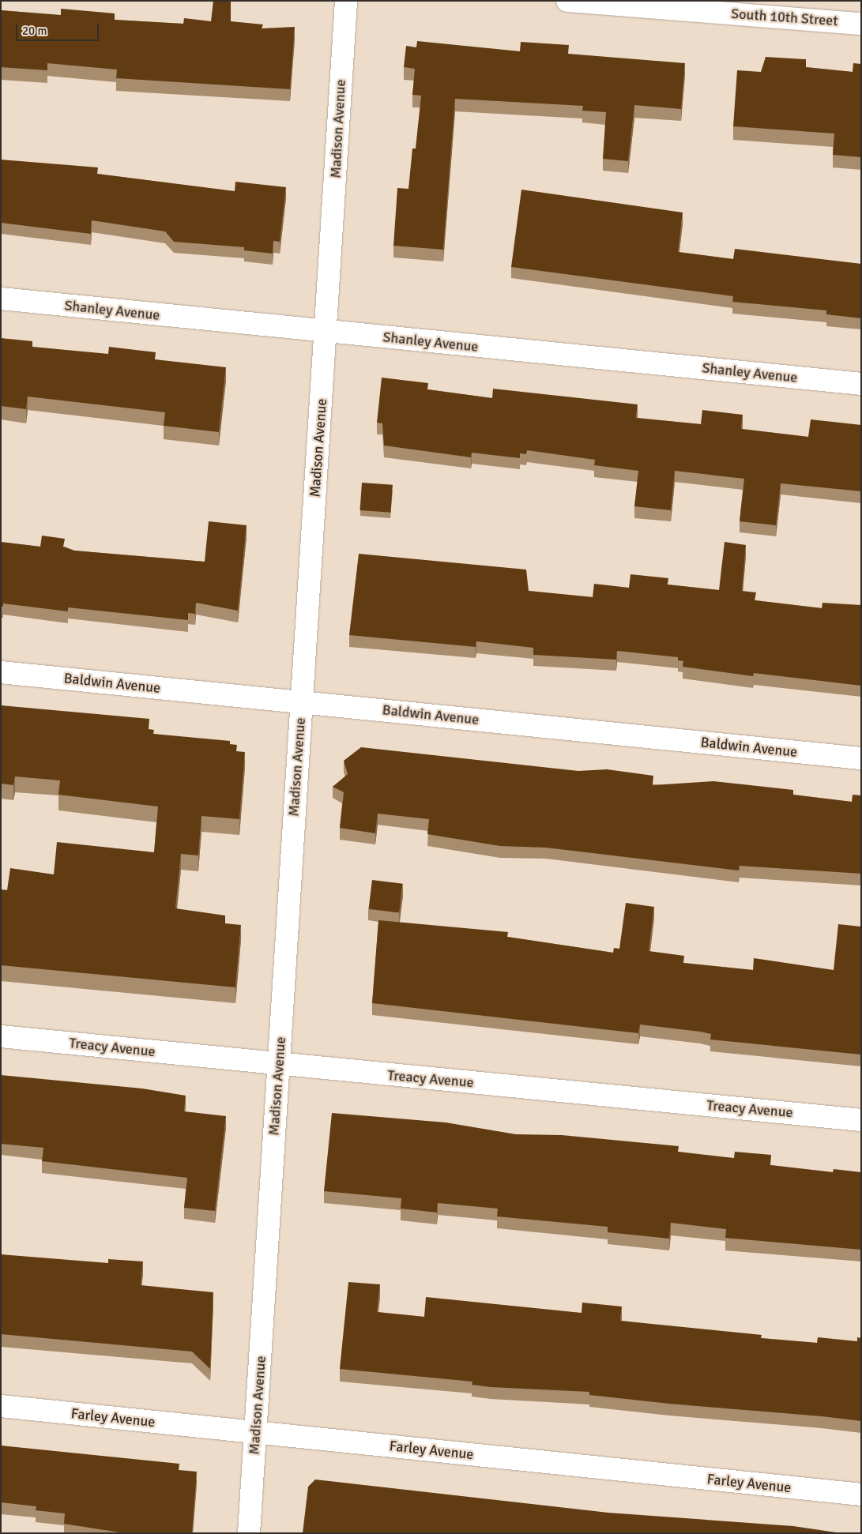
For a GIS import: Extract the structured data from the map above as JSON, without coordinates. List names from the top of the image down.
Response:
{
  "streets": {
    "street": [
      "South 10th Street",
      "Madison Avenue",
      "Shanley Avenue",
      "Baldwin Avenue",
      "Treacy Avenue",
      "Farley Avenue"
    ]
  },
  "crossings": [
    ["Madison Avenue", "Shanley Avenue"],
    ["Madison Avenue", "Baldwin Avenue"],
    ["Madison Avenue", "Treacy Avenue"],
    ["Madison Avenue", "Farley Avenue"]
  ],
  "scale_bar": "20 m"
}
